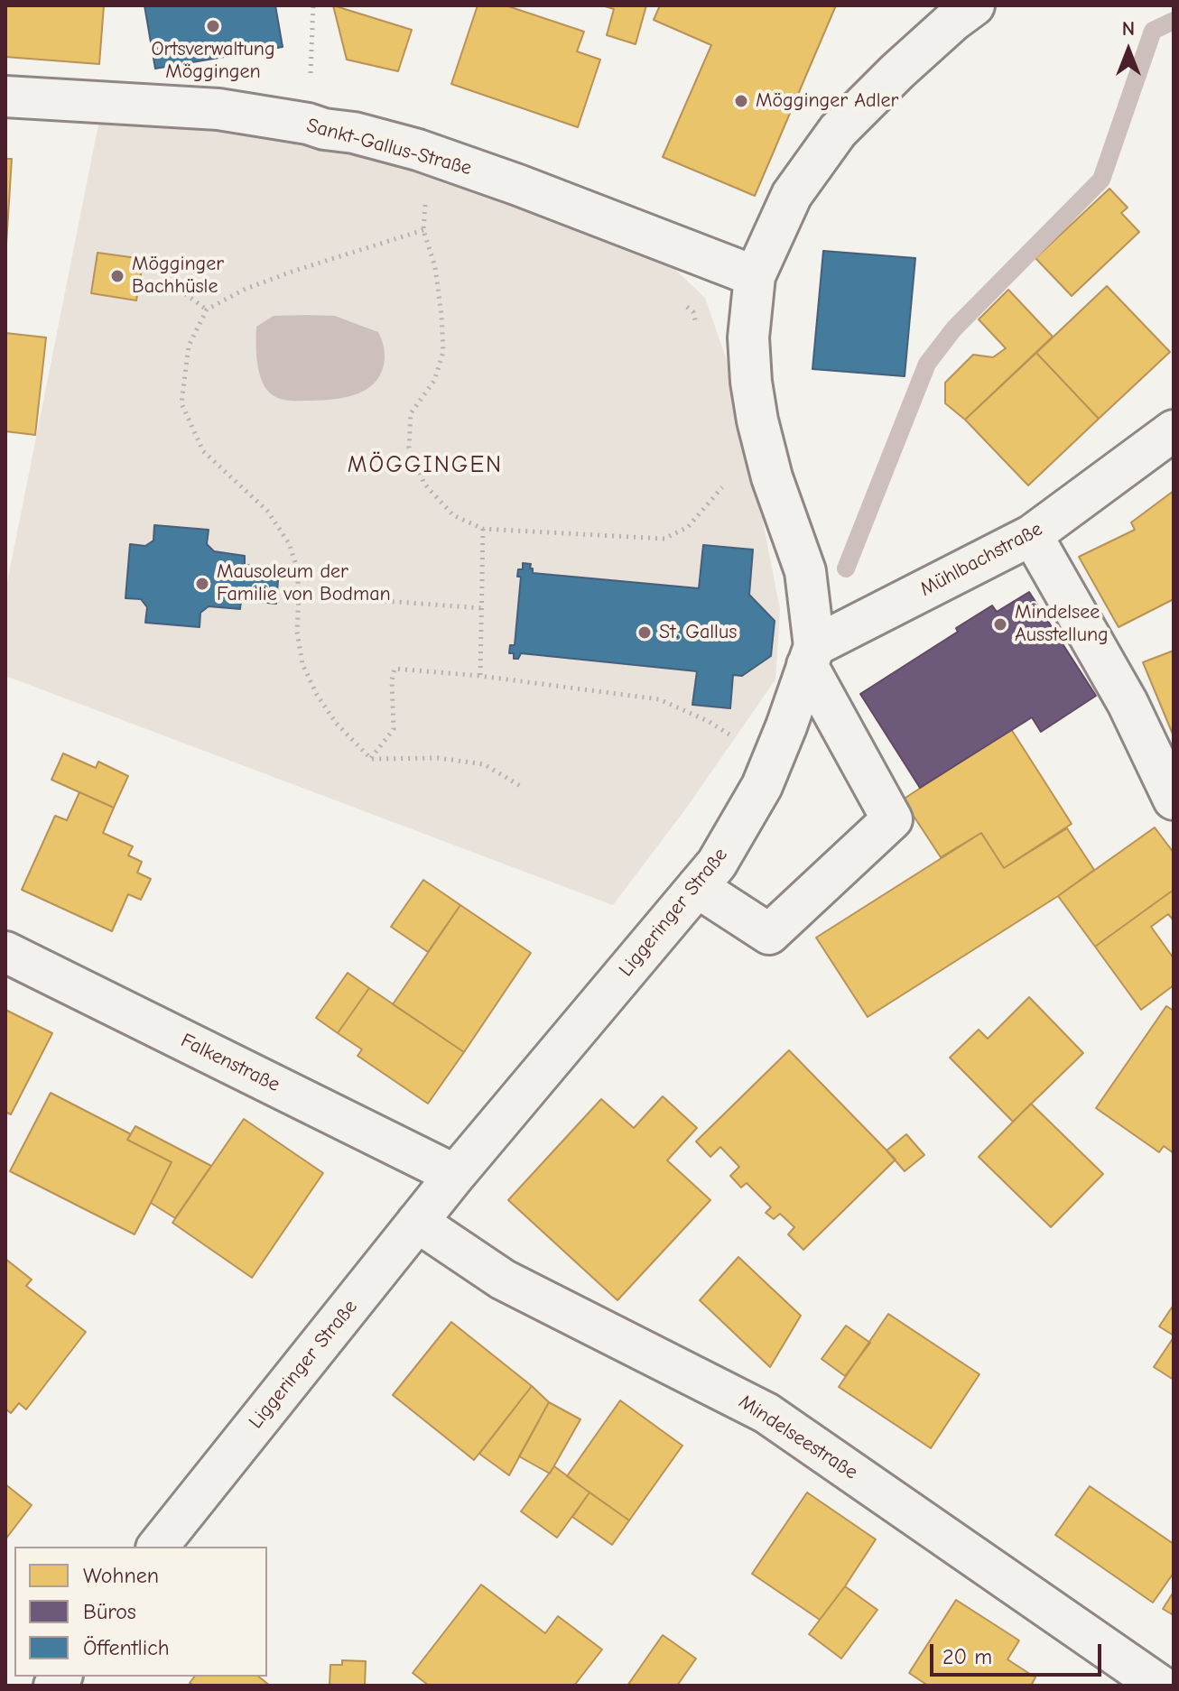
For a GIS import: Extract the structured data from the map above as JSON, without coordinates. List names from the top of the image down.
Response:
{
  "streets": {
    "street": [
      "Sankt-Gallus-Straße",
      "Mühlbachstraße",
      "Liggeringer Straße",
      "Falkenstraße",
      "Mindelseestraße"
    ]
  },
  "crossings": [
    ["Sankt-Gallus-Straße", "Liggeringer Straße"],
    ["Mühlbachstraße", "Liggeringer Straße"],
    ["Liggeringer Straße", "Falkenstraße"],
    ["Liggeringer Straße", "Mindelseestraße"]
  ],
  "districts": ["MÖGGINGEN"],
  "places": [
    "Ortsverwaltung Möggingen",
    "Mögginger Adler",
    "Mögginger Bachhüsle",
    "Mausoleum der Familie von Bodman",
    "Mindelsee Ausstellung",
    "St. Gallus"
  ],
  "legend": ["Wohnen", "Büros", "Öffentlich"],
  "scale_bar": "20 m",
  "north": "top"
}
